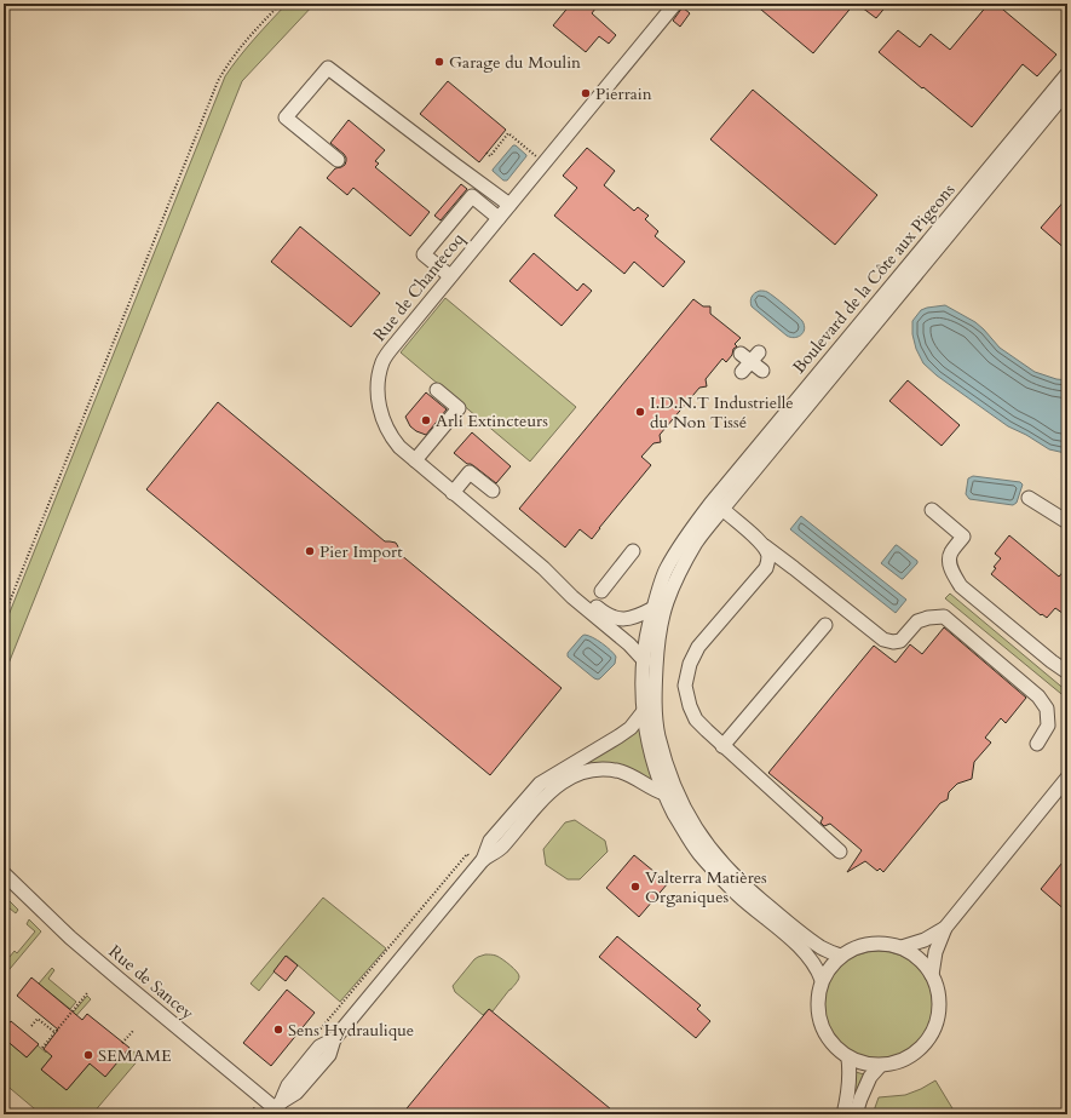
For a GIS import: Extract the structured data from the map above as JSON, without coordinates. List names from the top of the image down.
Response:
{
  "streets": {
    "street": ["Boulevard de la Côte aux Pigeons", "Rue de Chantecoq", "Rue de Sancey"]
  },
  "crossings": [
    ["Boulevard de la Côte aux Pigeons", "Rue de Chantecoq"]
  ],
  "places": [
    "Garage du Moulin",
    "Pierrain",
    "I.D.N.T Industrielle du Non Tissé",
    "Arli Extincteurs",
    "Pier Import",
    "Valterra Matières Organiques",
    "Sens Hydraulique",
    "SEMAME"
  ]
}
